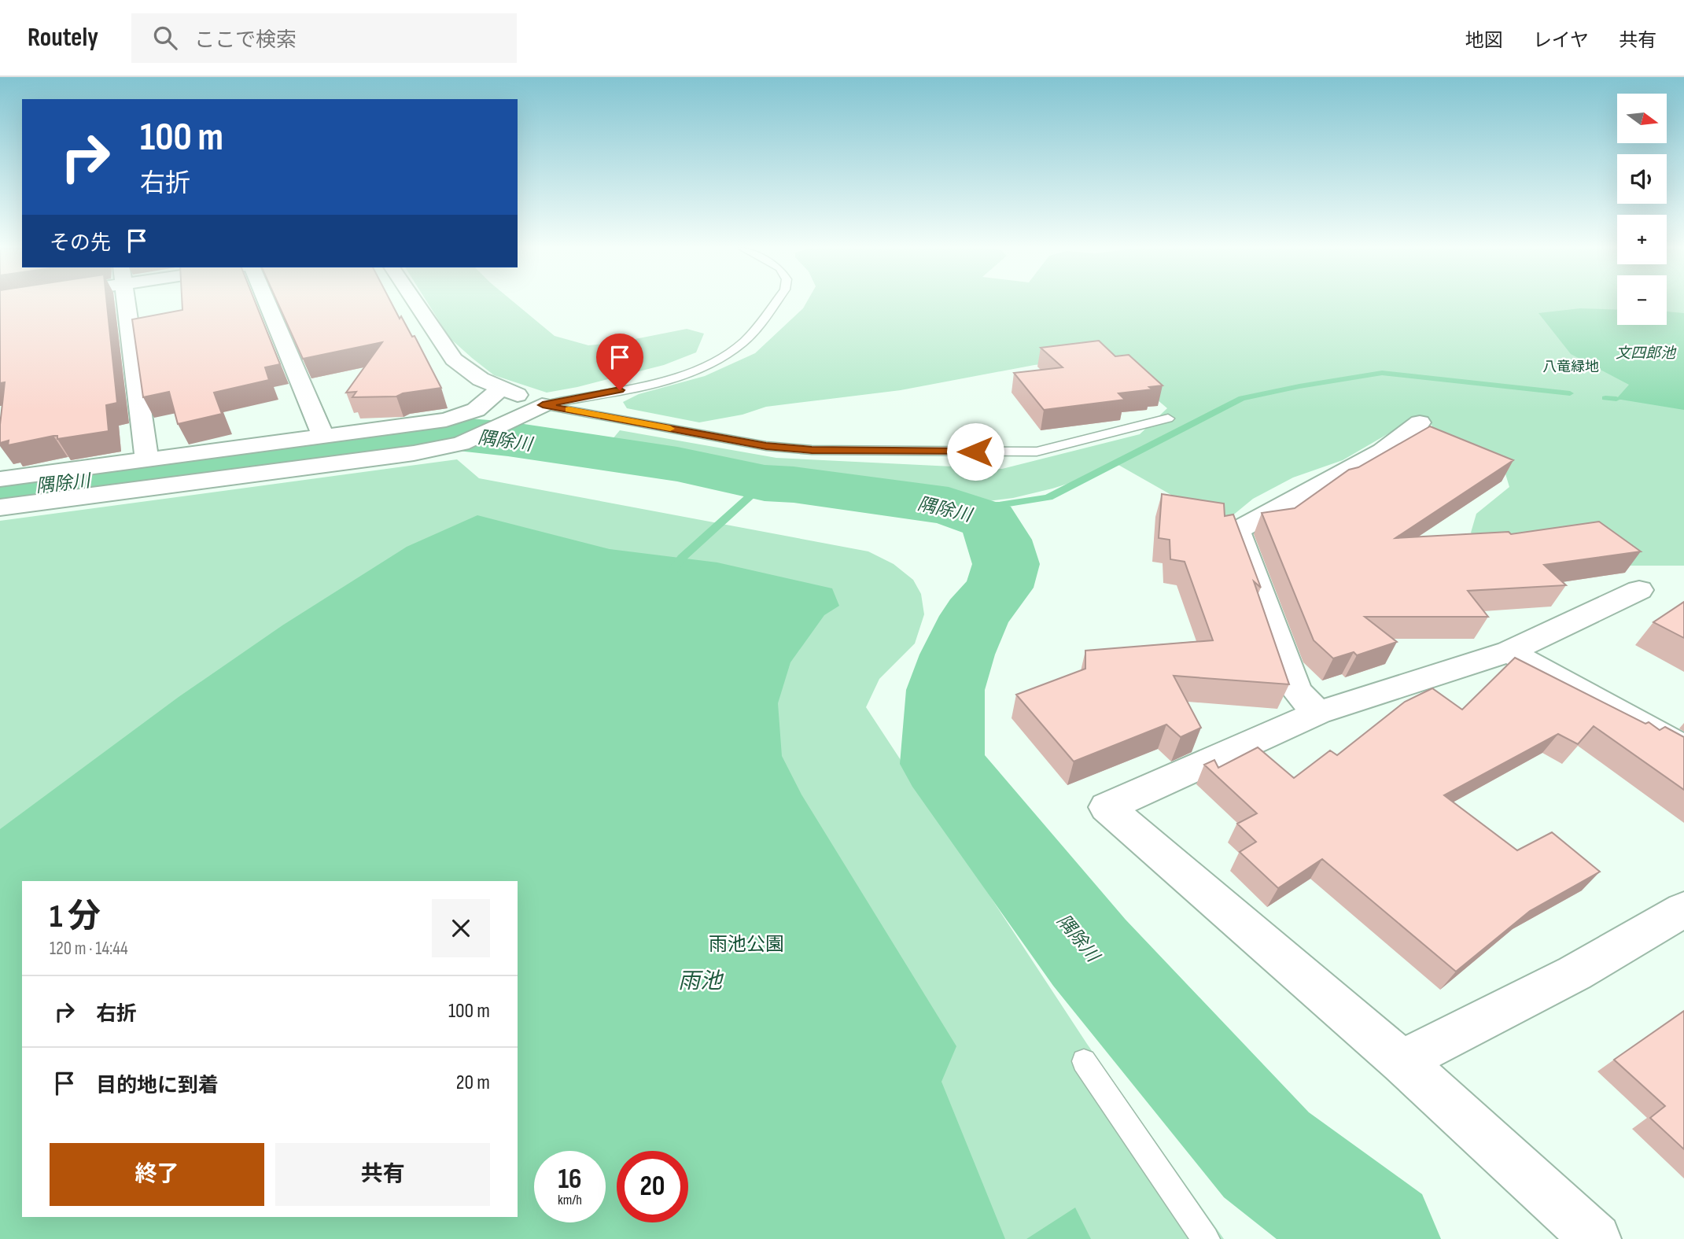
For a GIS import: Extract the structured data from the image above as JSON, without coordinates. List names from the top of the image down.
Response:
{
  "water": ["文四郎池", "隅除川", "雨池"],
  "parks": ["八竜緑地", "雨池公園"],
  "north": "right",
  "page": {
    "header": "Routely",
    "search": "ここで検索",
    "nav": ["地図", "レイヤ", "共有"],
    "map_buttons": ["+", "−"],
    "turn": ["100 m", "右折"],
    "then": "その先",
    "heading": ["1 分", "120 m · 14:44"],
    "list": [
      {
        "name": "右折",
        "value": "100 m"
      },
      {
        "name": "目的地に到着",
        "value": "20 m"
      }
    ],
    "buttons": ["終了", "共有"],
    "speed": "16 km/h",
    "limit": "20"
  }
}
